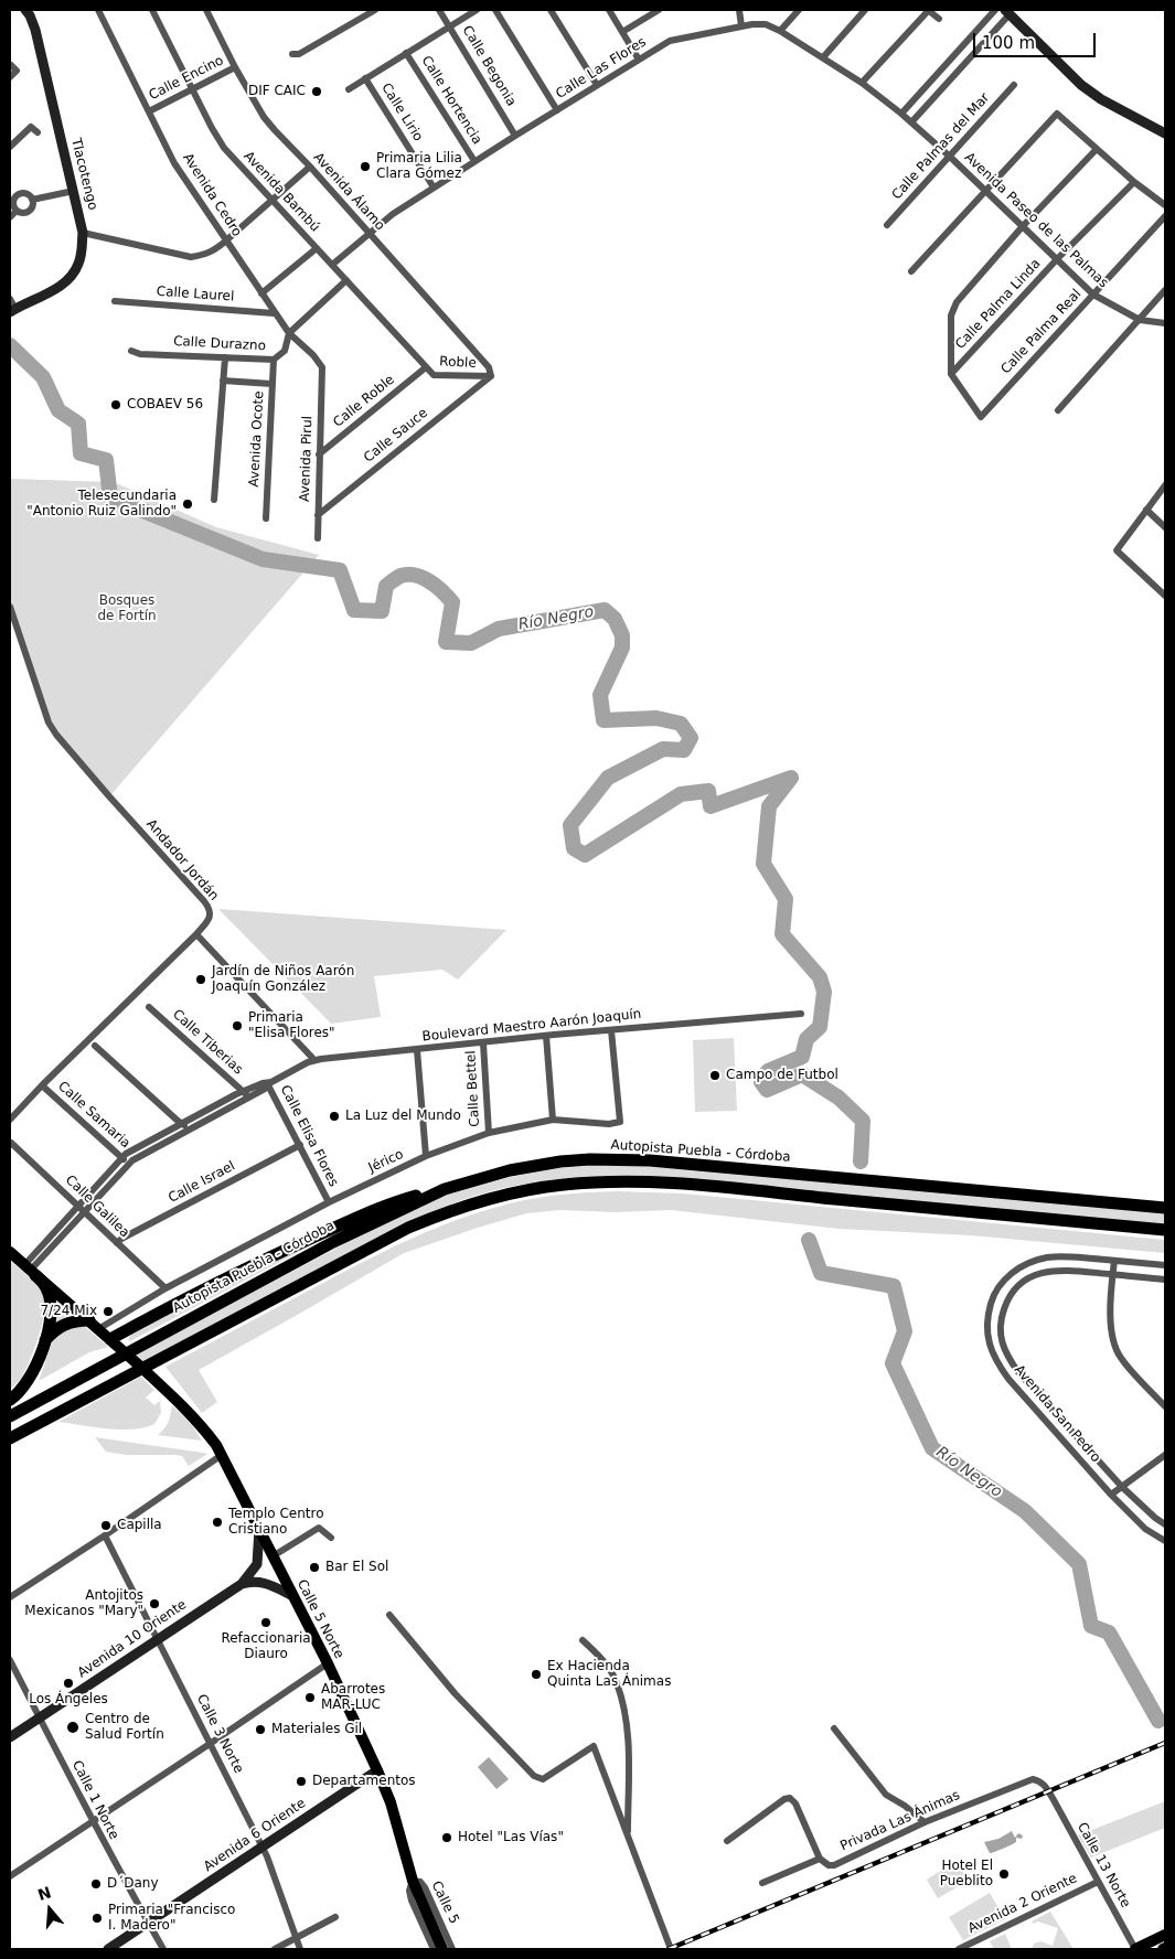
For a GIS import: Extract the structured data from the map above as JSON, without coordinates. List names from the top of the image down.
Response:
{
  "streets": {
    "highway": ["Autopista Puebla - Córdoba"],
    "main road": ["Calle 5 Norte"],
    "street": [
      "Calle Begonia",
      "Calle Las Flores",
      "Calle Encino",
      "Calle Hortencia",
      "Calle Lirio",
      "Calle Palmas del Mar",
      "Tlacotengo",
      "Avenida Bambú",
      "Avenida Álamo",
      "Avenida Cedro",
      "Avenida Paseo de las Palmas",
      "Calle Laurel",
      "Calle Palma Linda",
      "Calle Palma Real",
      "Calle Durazno",
      "Roble",
      "Calle Roble",
      "Calle Sauce",
      "Avenida Ocote",
      "Avenida Pirul",
      "Andador Jordán",
      "Boulevard Maestro Aarón Joaquín",
      "Calle Tiberias",
      "Calle Bettel",
      "Calle Samaria",
      "Calle Elisa Flores",
      "Jérico",
      "Calle Israel",
      "Calle Galilea",
      "Avenida San Pedro",
      "Avenida 10 Oriente",
      "Calle 3 Norte",
      "Calle 1 Norte",
      "Privada Las Ánimas",
      "Avenida 6 Oriente",
      "Calle 13 Norte",
      "Calle 5",
      "Avenida 2 Oriente"
    ]
  },
  "crossings": [
    ["Calle Begonia", "Calle Las Flores"],
    ["Calle Las Flores", "Calle Hortencia"],
    ["Calle Las Flores", "Calle Lirio"],
    ["Calle Las Flores", "Avenida Bambú"],
    ["Calle Las Flores", "Avenida Álamo"],
    ["Calle Las Flores", "Avenida Paseo de las Palmas"],
    ["Calle Encino", "Avenida Bambú"],
    ["Calle Encino", "Avenida Álamo"],
    ["Calle Encino", "Avenida Cedro"],
    ["Calle Palmas del Mar", "Avenida Paseo de las Palmas"],
    ["Avenida Bambú", "Roble"],
    ["Avenida Bambú", "Calle Roble"],
    ["Avenida Álamo", "Roble"],
    ["Avenida Álamo", "Calle Sauce"],
    ["Avenida Cedro", "Calle Laurel"],
    ["Avenida Cedro", "Calle Durazno"],
    ["Avenida Cedro", "Avenida Pirul"],
    ["Avenida Paseo de las Palmas", "Calle Palma Linda"],
    ["Avenida Paseo de las Palmas", "Calle Palma Real"],
    ["Calle Palma Linda", "Calle Palma Real"],
    ["Calle Durazno", "Avenida Ocote"],
    ["Roble", "Calle Roble"],
    ["Roble", "Calle Sauce"],
    ["Calle Roble", "Avenida Pirul"],
    ["Calle Sauce", "Avenida Pirul"],
    ["Andador Jordán", "Calle Samaria"],
    ["Boulevard Maestro Aarón Joaquín", "Calle Tiberias"],
    ["Boulevard Maestro Aarón Joaquín", "Calle Bettel"],
    ["Boulevard Maestro Aarón Joaquín", "Calle Samaria"],
    ["Boulevard Maestro Aarón Joaquín", "Calle Elisa Flores"],
    ["Boulevard Maestro Aarón Joaquín", "Jérico"],
    ["Boulevard Maestro Aarón Joaquín", "Calle Galilea"],
    ["Boulevard Maestro Aarón Joaquín", "Calle 5 Norte"],
    ["Calle Bettel", "Jérico"],
    ["Calle Elisa Flores", "Jérico"],
    ["Calle Elisa Flores", "Calle Israel"],
    ["Jérico", "Calle Galilea"],
    ["Jérico", "Calle 5 Norte"],
    ["Calle Israel", "Calle Galilea"],
    ["Calle 5 Norte", "Avenida 6 Oriente"],
    ["Calle 5 Norte", "Calle 5"],
    ["Avenida 10 Oriente", "Calle 3 Norte"],
    ["Avenida 10 Oriente", "Calle 1 Norte"],
    ["Calle 3 Norte", "Avenida 6 Oriente"],
    ["Calle 1 Norte", "Avenida 6 Oriente"],
    ["Privada Las Ánimas", "Calle 13 Norte"],
    ["Calle 13 Norte", "Avenida 2 Oriente"]
  ],
  "water": ["Río Negro"],
  "parks": ["Bosques de Fortín"],
  "places": [
    "DIF CAIC",
    "Primaria Lilia Clara Gómez",
    "COBAEV 56",
    "Telesecundaria \"Antonio Ruiz Galindo\"",
    "Jardín de Niños Aarón Joaquín González",
    "Primaria \"Elisa Flores\"",
    "Campo de Futbol",
    "La Luz del Mundo",
    "7/24 Mix",
    "Templo Centro Cristiano",
    "Capilla",
    "Bar El Sol",
    "Antojitos Mexicanos \"Mary\"",
    "Refaccionaria Diauro",
    "Ex Hacienda Quinta Las Ánimas",
    "Los Ángeles",
    "Abarrotes MAR-LUC",
    "Centro de Salud Fortín",
    "Materiales Gil",
    "Departamentos",
    "Hotel \"Las Vías\"",
    "Hotel El Pueblito",
    "D´Dany",
    "Primaria \"Francisco I. Madero\""
  ],
  "scale_bar": "100 m",
  "north": "top"
}
